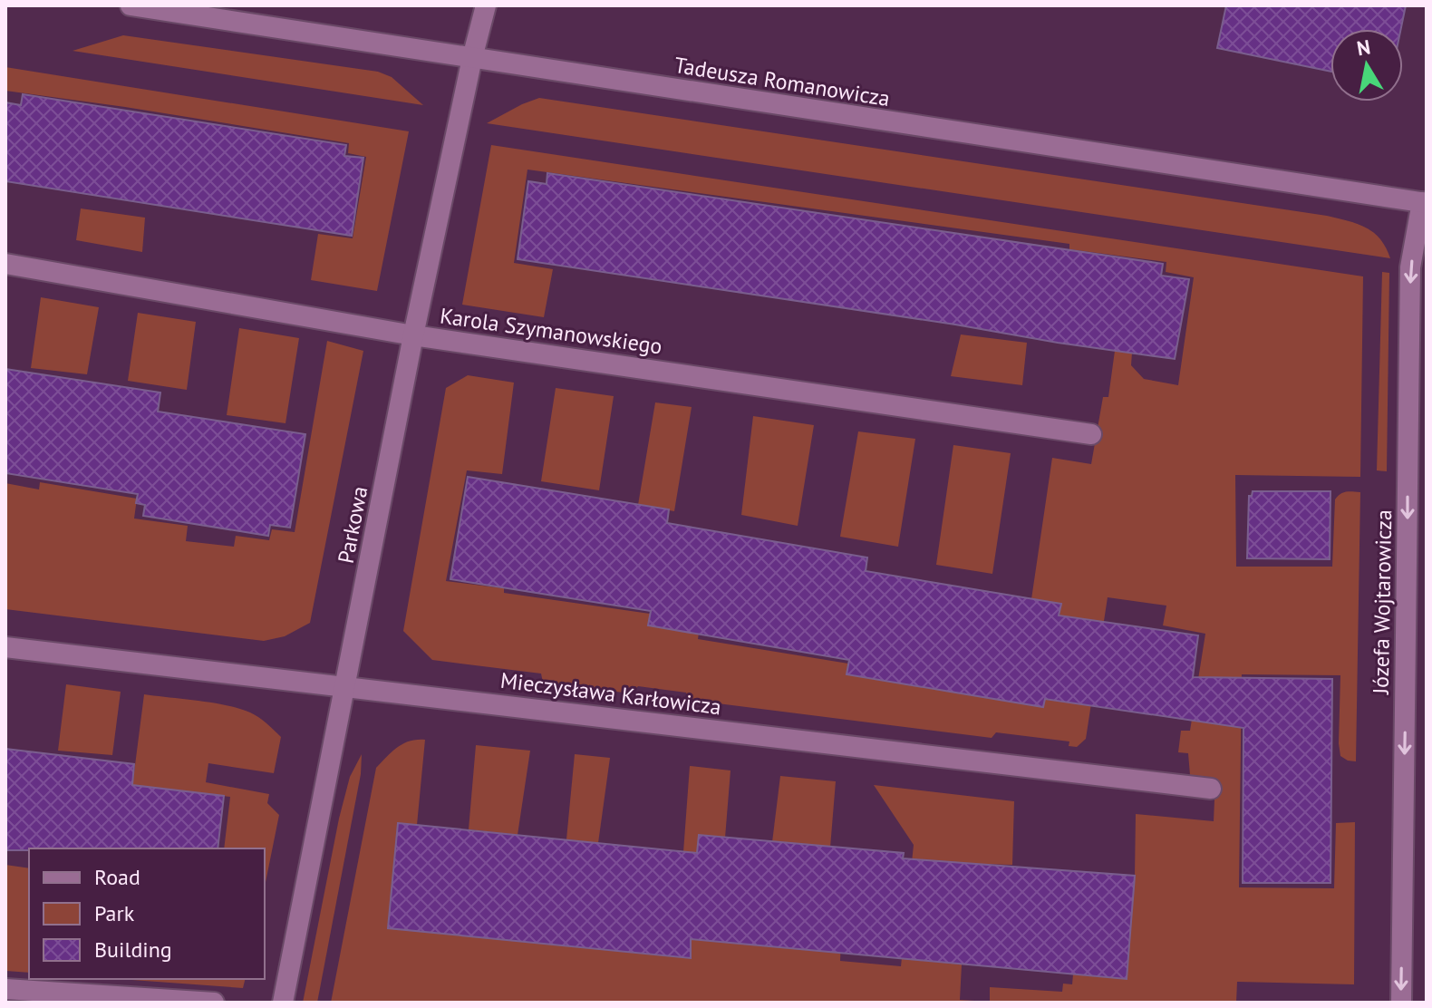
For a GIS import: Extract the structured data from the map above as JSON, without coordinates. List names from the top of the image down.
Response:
{
  "streets": {
    "street": [
      "Tadeusza Romanowicza",
      "Karola Szymanowskiego",
      "Parkowa",
      "Józefa Wojtarowicza",
      "Mieczysława Karłowicza"
    ]
  },
  "crossings": [
    ["Tadeusza Romanowicza", "Parkowa"],
    ["Tadeusza Romanowicza", "Józefa Wojtarowicza"],
    ["Karola Szymanowskiego", "Parkowa"],
    ["Parkowa", "Mieczysława Karłowicza"]
  ],
  "one_way": ["Józefa Wojtarowicza"],
  "legend": ["Road", "Park", "Building"],
  "north": "top"
}
